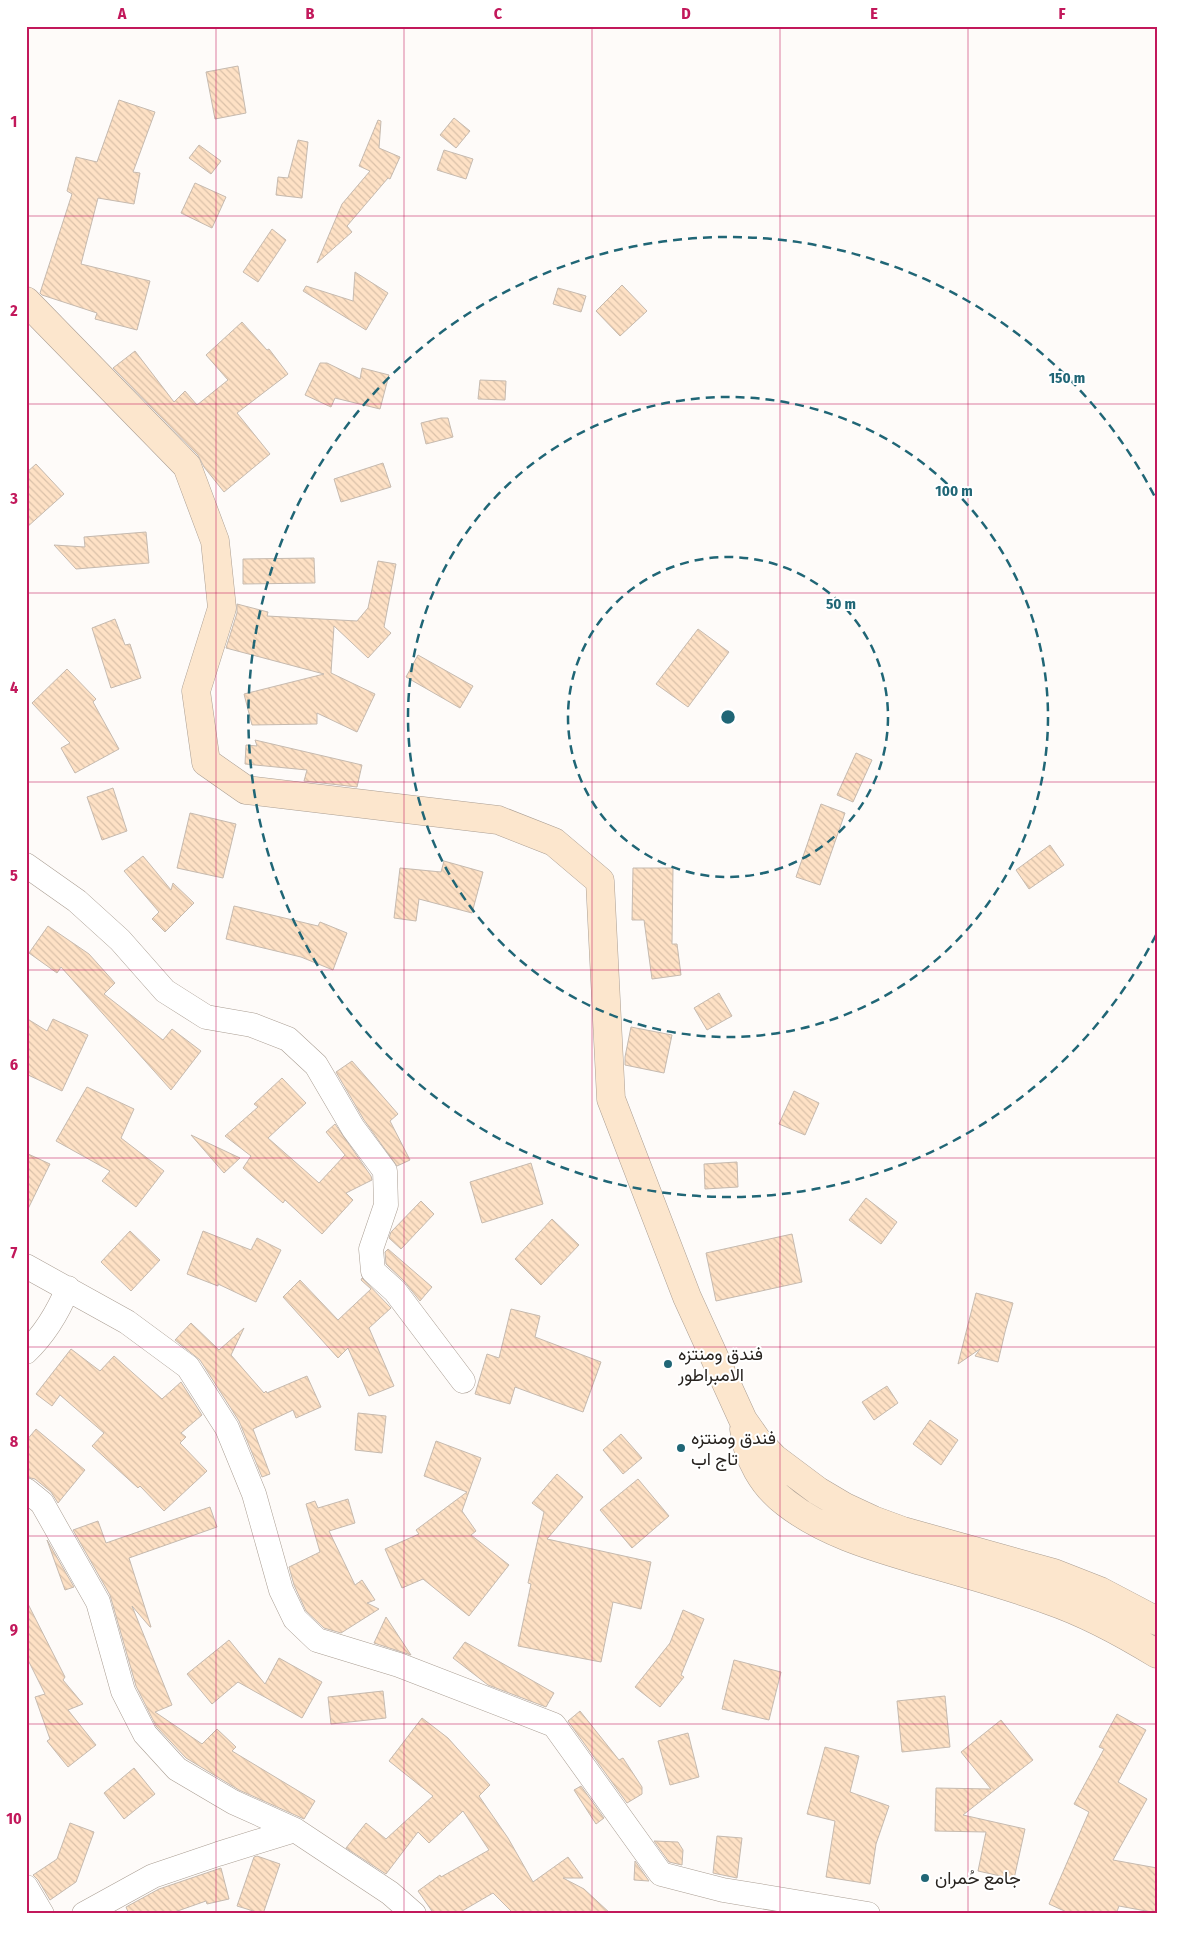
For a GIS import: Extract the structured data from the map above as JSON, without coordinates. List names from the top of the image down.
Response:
{
  "places": ["فندق ومنتزه الامبراطور", "فندق ومنتزه تاج اب", "جامع حُمران"],
  "grid": {
    "columns": [
      "A",
      "B",
      "C",
      "D",
      "E",
      "F"
    ],
    "rows": [
      "1",
      "2",
      "3",
      "4",
      "5",
      "6",
      "7",
      "8",
      "9",
      "10"
    ]
  },
  "rings": ["150 m", "100 m", "50 m"]
}
